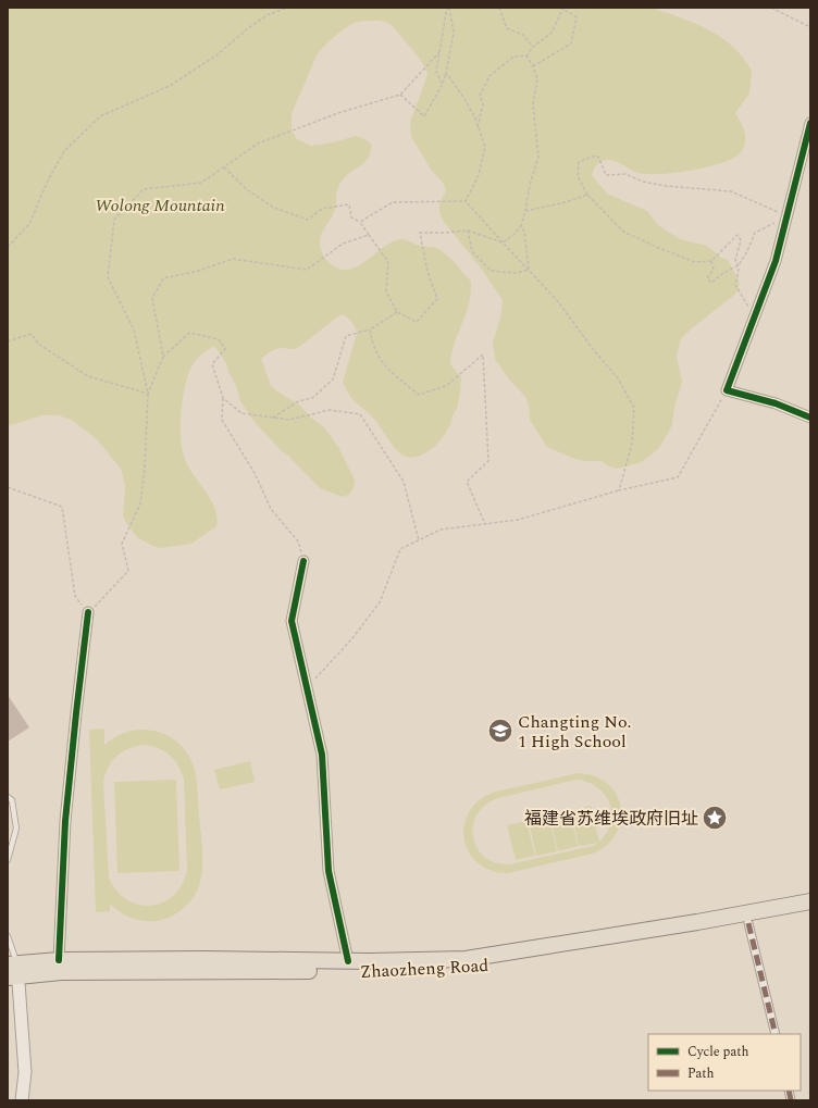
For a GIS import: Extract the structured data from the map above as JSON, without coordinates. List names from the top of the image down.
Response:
{
  "streets": {
    "main road": ["Zhaozheng Road"]
  },
  "parks": ["Wolong Mountain"],
  "places": {
    "school or university": ["Changting No. 1 High School"],
    "place": ["福建省苏维埃政府旧址"]
  },
  "legend": ["Cycle path", "Path"]
}
